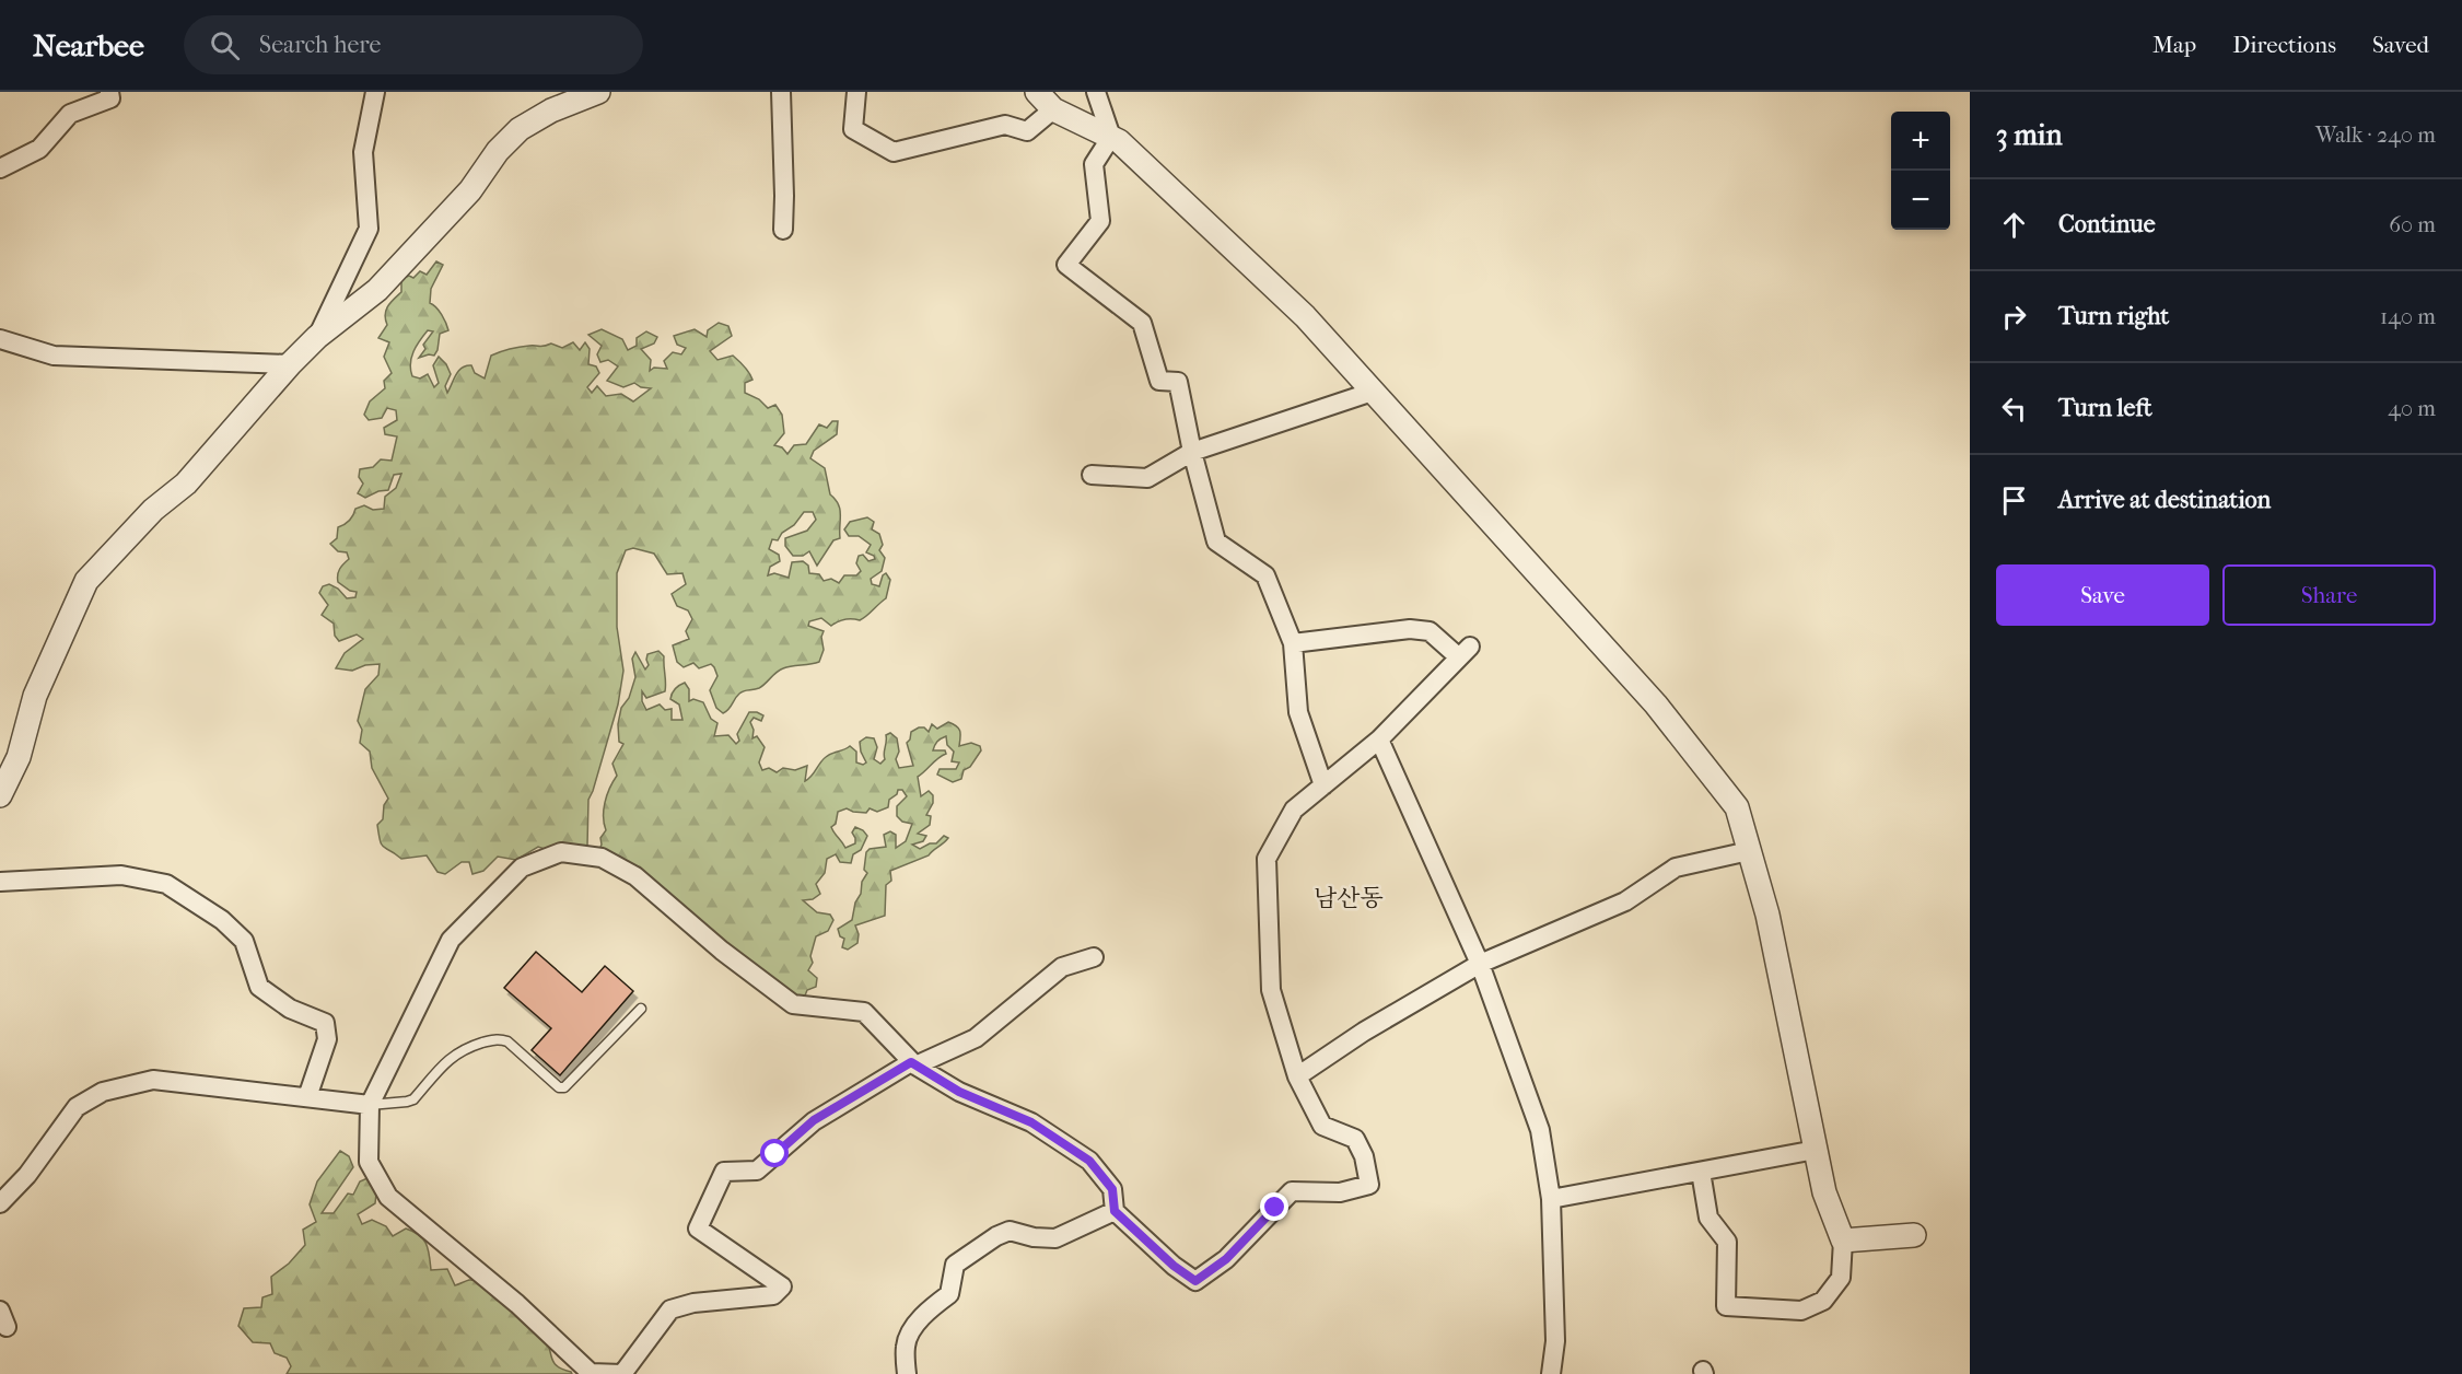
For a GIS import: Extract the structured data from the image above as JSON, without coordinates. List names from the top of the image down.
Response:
{
  "districts": ["남산동"],
  "page": {
    "header": "Nearbee",
    "search": "Search here",
    "nav": ["Map", "Directions", "Saved"],
    "heading": ["3 min", "Walk · 240 m"],
    "map_buttons": ["+", "−"],
    "list": [
      ["Continue", "60 m"],
      ["Turn right", "140 m"],
      ["Turn left", "40 m"],
      "Arrive at destination"
    ],
    "buttons": ["Save", "Share"]
  }
}
